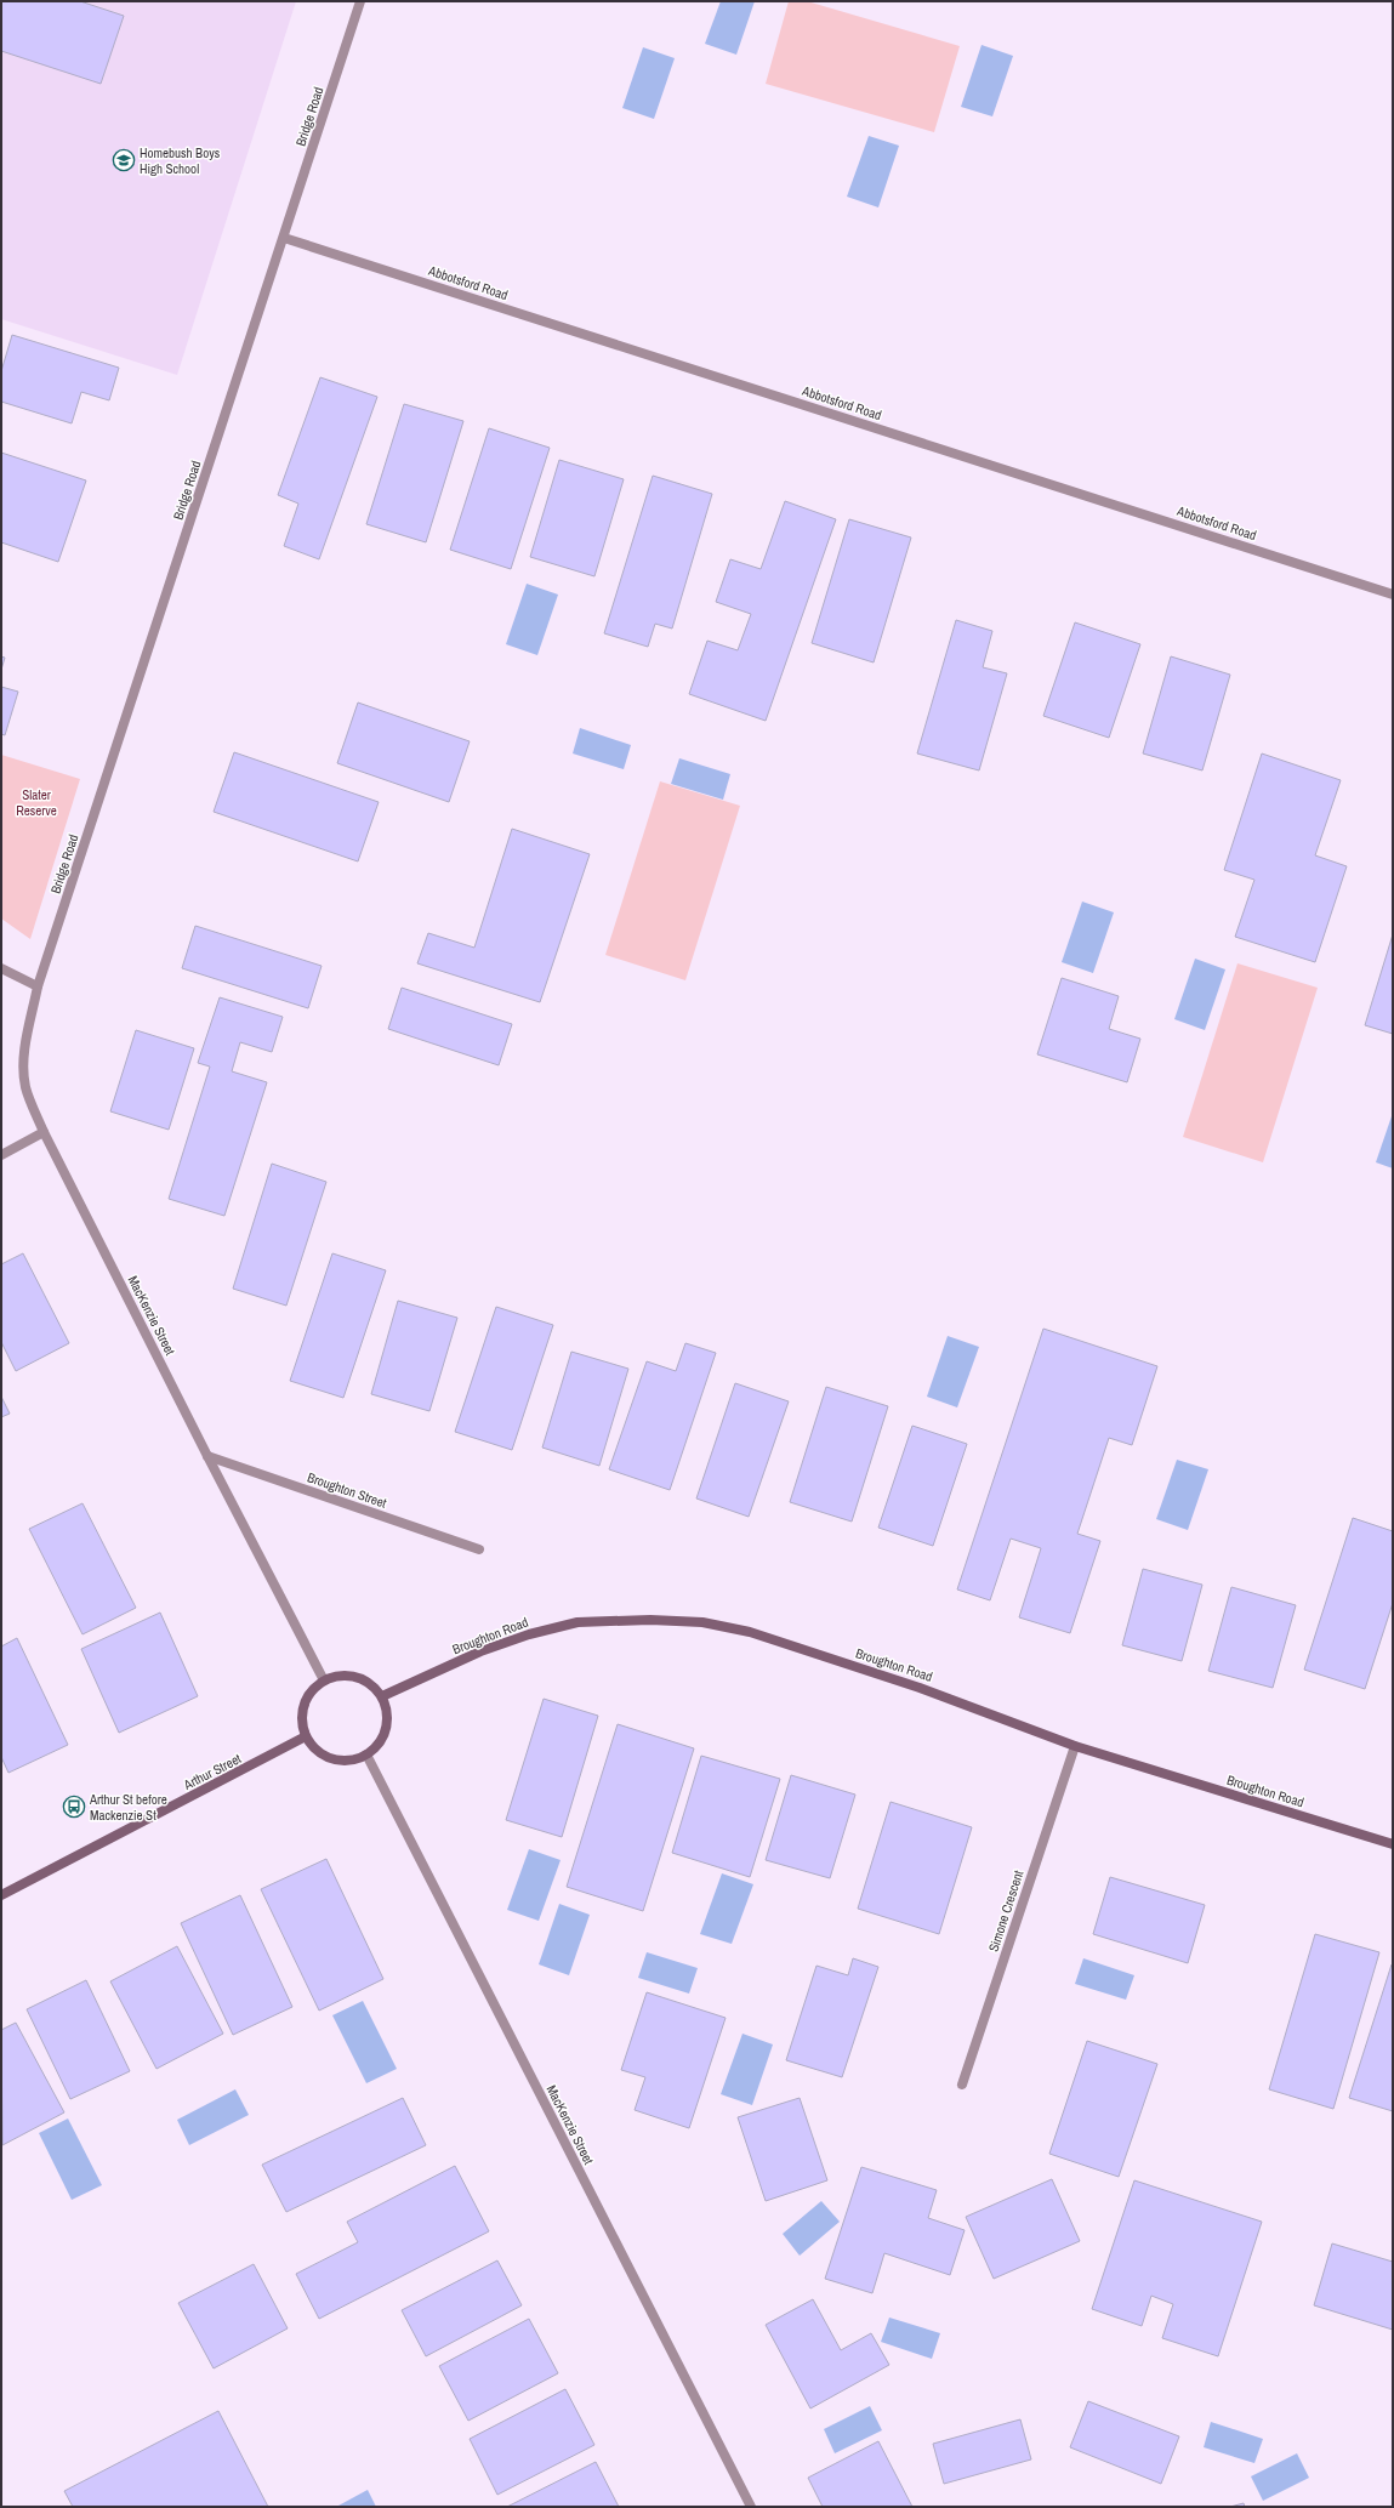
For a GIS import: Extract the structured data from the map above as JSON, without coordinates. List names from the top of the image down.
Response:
{
  "streets": {
    "main road": ["Broughton Road", "Arthur Street"],
    "street": [
      "Bridge Road",
      "Abbotsford Road",
      "MacKenzie Street",
      "Broughton Street",
      "Simone Crescent"
    ]
  },
  "crossings": [
    ["Bridge Road", "Abbotsford Road"],
    ["Bridge Road", "MacKenzie Street"],
    ["MacKenzie Street", "Broughton Street"],
    ["MacKenzie Street", "Broughton Road"],
    ["MacKenzie Street", "Arthur Street"],
    ["Broughton Road", "Arthur Street"],
    ["Broughton Road", "Simone Crescent"]
  ],
  "parks": ["Slater Reserve"],
  "places": {
    "school or university": ["Homebush Boys High School"],
    "bus stop": ["Arthur St before Mackenzie St"]
  }
}
